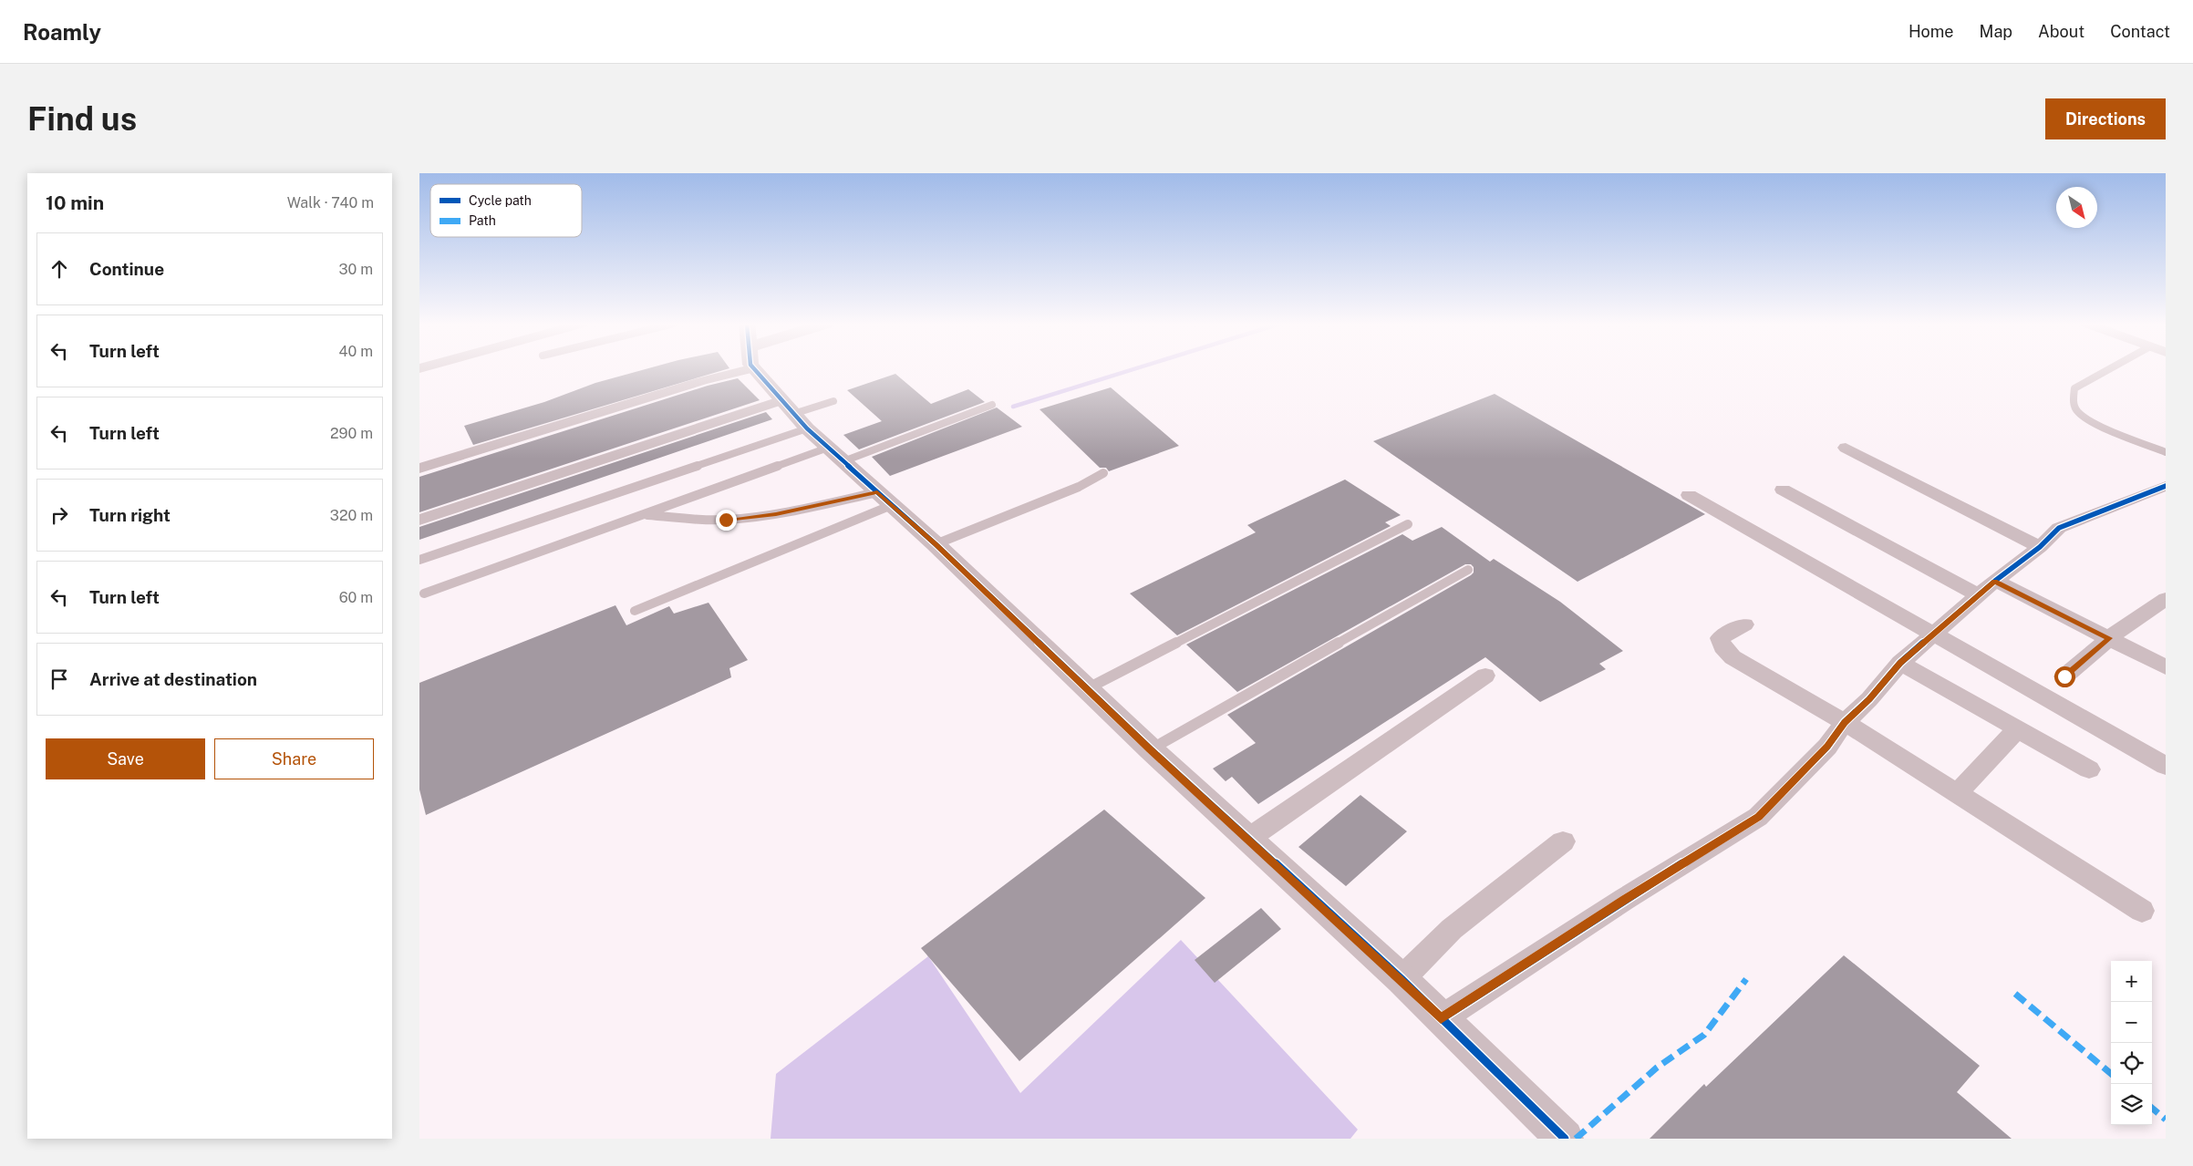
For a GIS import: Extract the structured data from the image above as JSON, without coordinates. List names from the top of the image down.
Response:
{
  "legend": ["Cycle path", "Path"],
  "north": "bottom right",
  "page": {
    "header": "Roamly",
    "nav": [
      "Home",
      "Map",
      "About",
      "Contact"
    ],
    "buttons": [
      "Directions",
      ["Save", "Share"]
    ],
    "title": "Find us",
    "heading": ["10 min", "Walk · 740 m"],
    "list": [
      ["Continue", "30 m"],
      ["Turn left", "40 m"],
      ["Turn left", "290 m"],
      ["Turn right", "320 m"],
      ["Turn left", "60 m"],
      "Arrive at destination"
    ],
    "map_buttons": ["+", "−"]
  }
}
